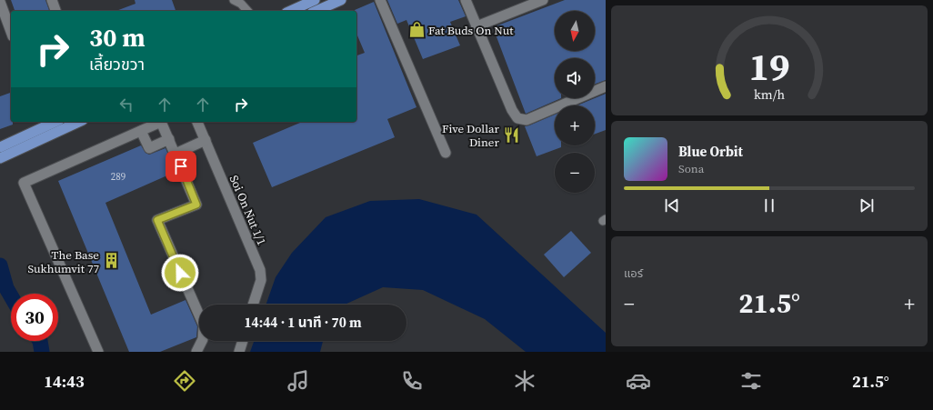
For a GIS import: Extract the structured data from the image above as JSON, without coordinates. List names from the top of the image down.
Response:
{
  "streets": {
    "street": ["Soi On Nut 1/1"]
  },
  "places": {
    "shop": ["Fat Buds On Nut"],
    "restaurant": ["Five Dollar Diner"],
    "building": ["The Base Sukhumvit 77"]
  },
  "house_numbers": ["289"],
  "north": "bottom",
  "page": {
    "map_buttons": ["+", "−"],
    "turn": ["30 m", "เลี้ยวขวา"],
    "song": ["Blue Orbit", "Sona"],
    "tile": "แอร์",
    "heat": ["−", "21.5°", "+"],
    "limit": "30",
    "trip": "14:44 · 1 นาที · 70 m",
    "tabs": ["14:43", "21.5°"],
    "gauge": ["19", "km/h"]
  }
}
